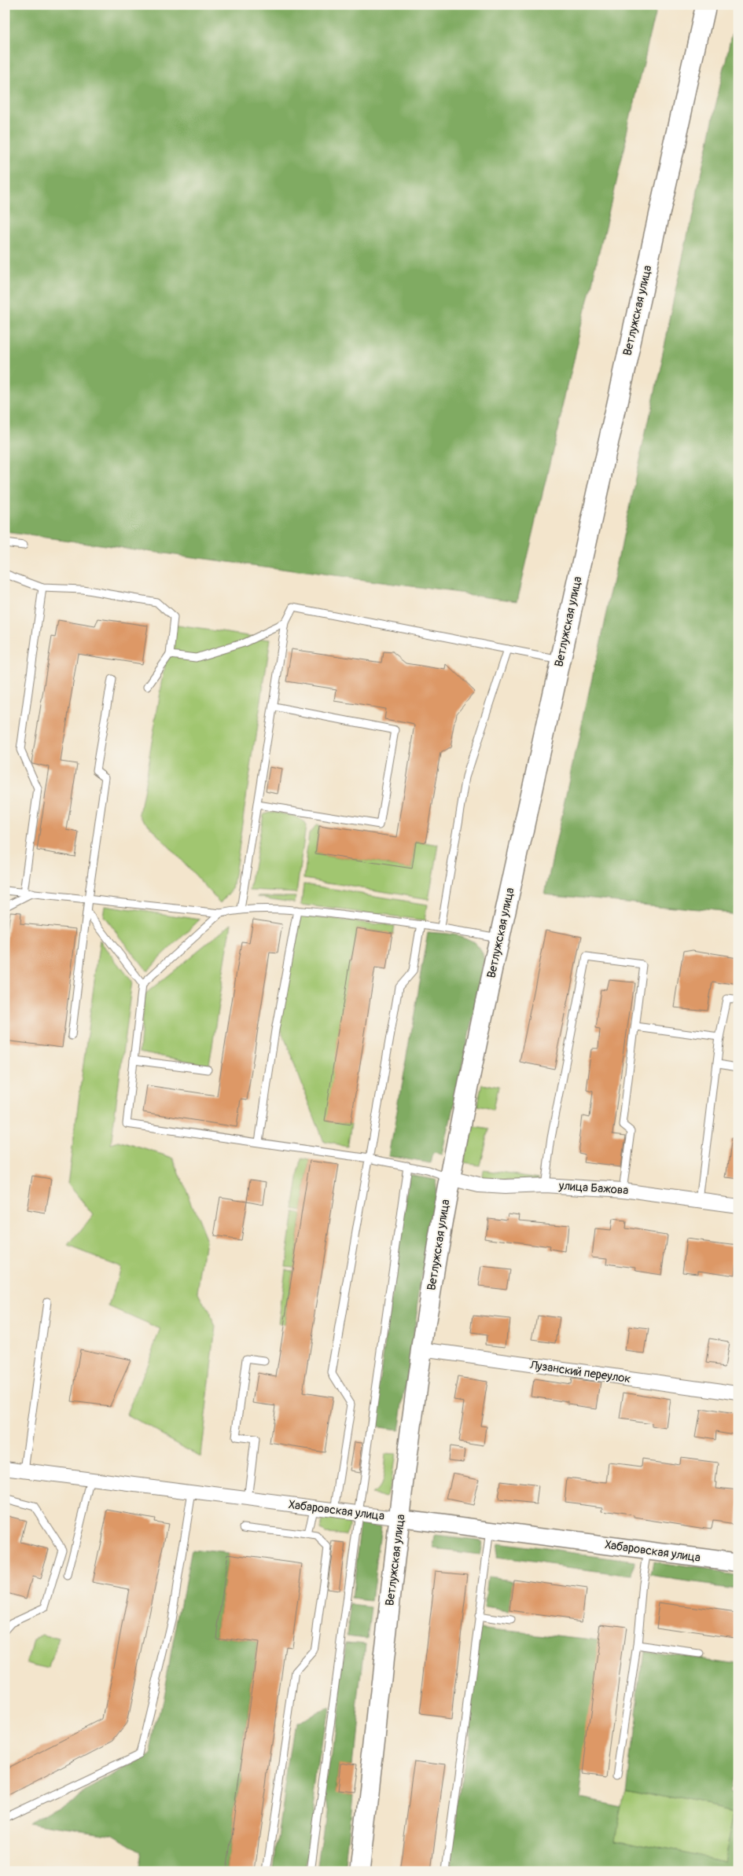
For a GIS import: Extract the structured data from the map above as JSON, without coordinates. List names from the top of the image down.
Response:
{
  "streets": {
    "main road": ["Ветлужская улица"],
    "street": ["улица Бажова", "Лузанский переулок", "Хабаровская улица"]
  },
  "crossings": [
    ["Ветлужская улица", "улица Бажова"],
    ["Ветлужская улица", "Лузанский переулок"],
    ["Ветлужская улица", "Хабаровская улица"]
  ]
}
